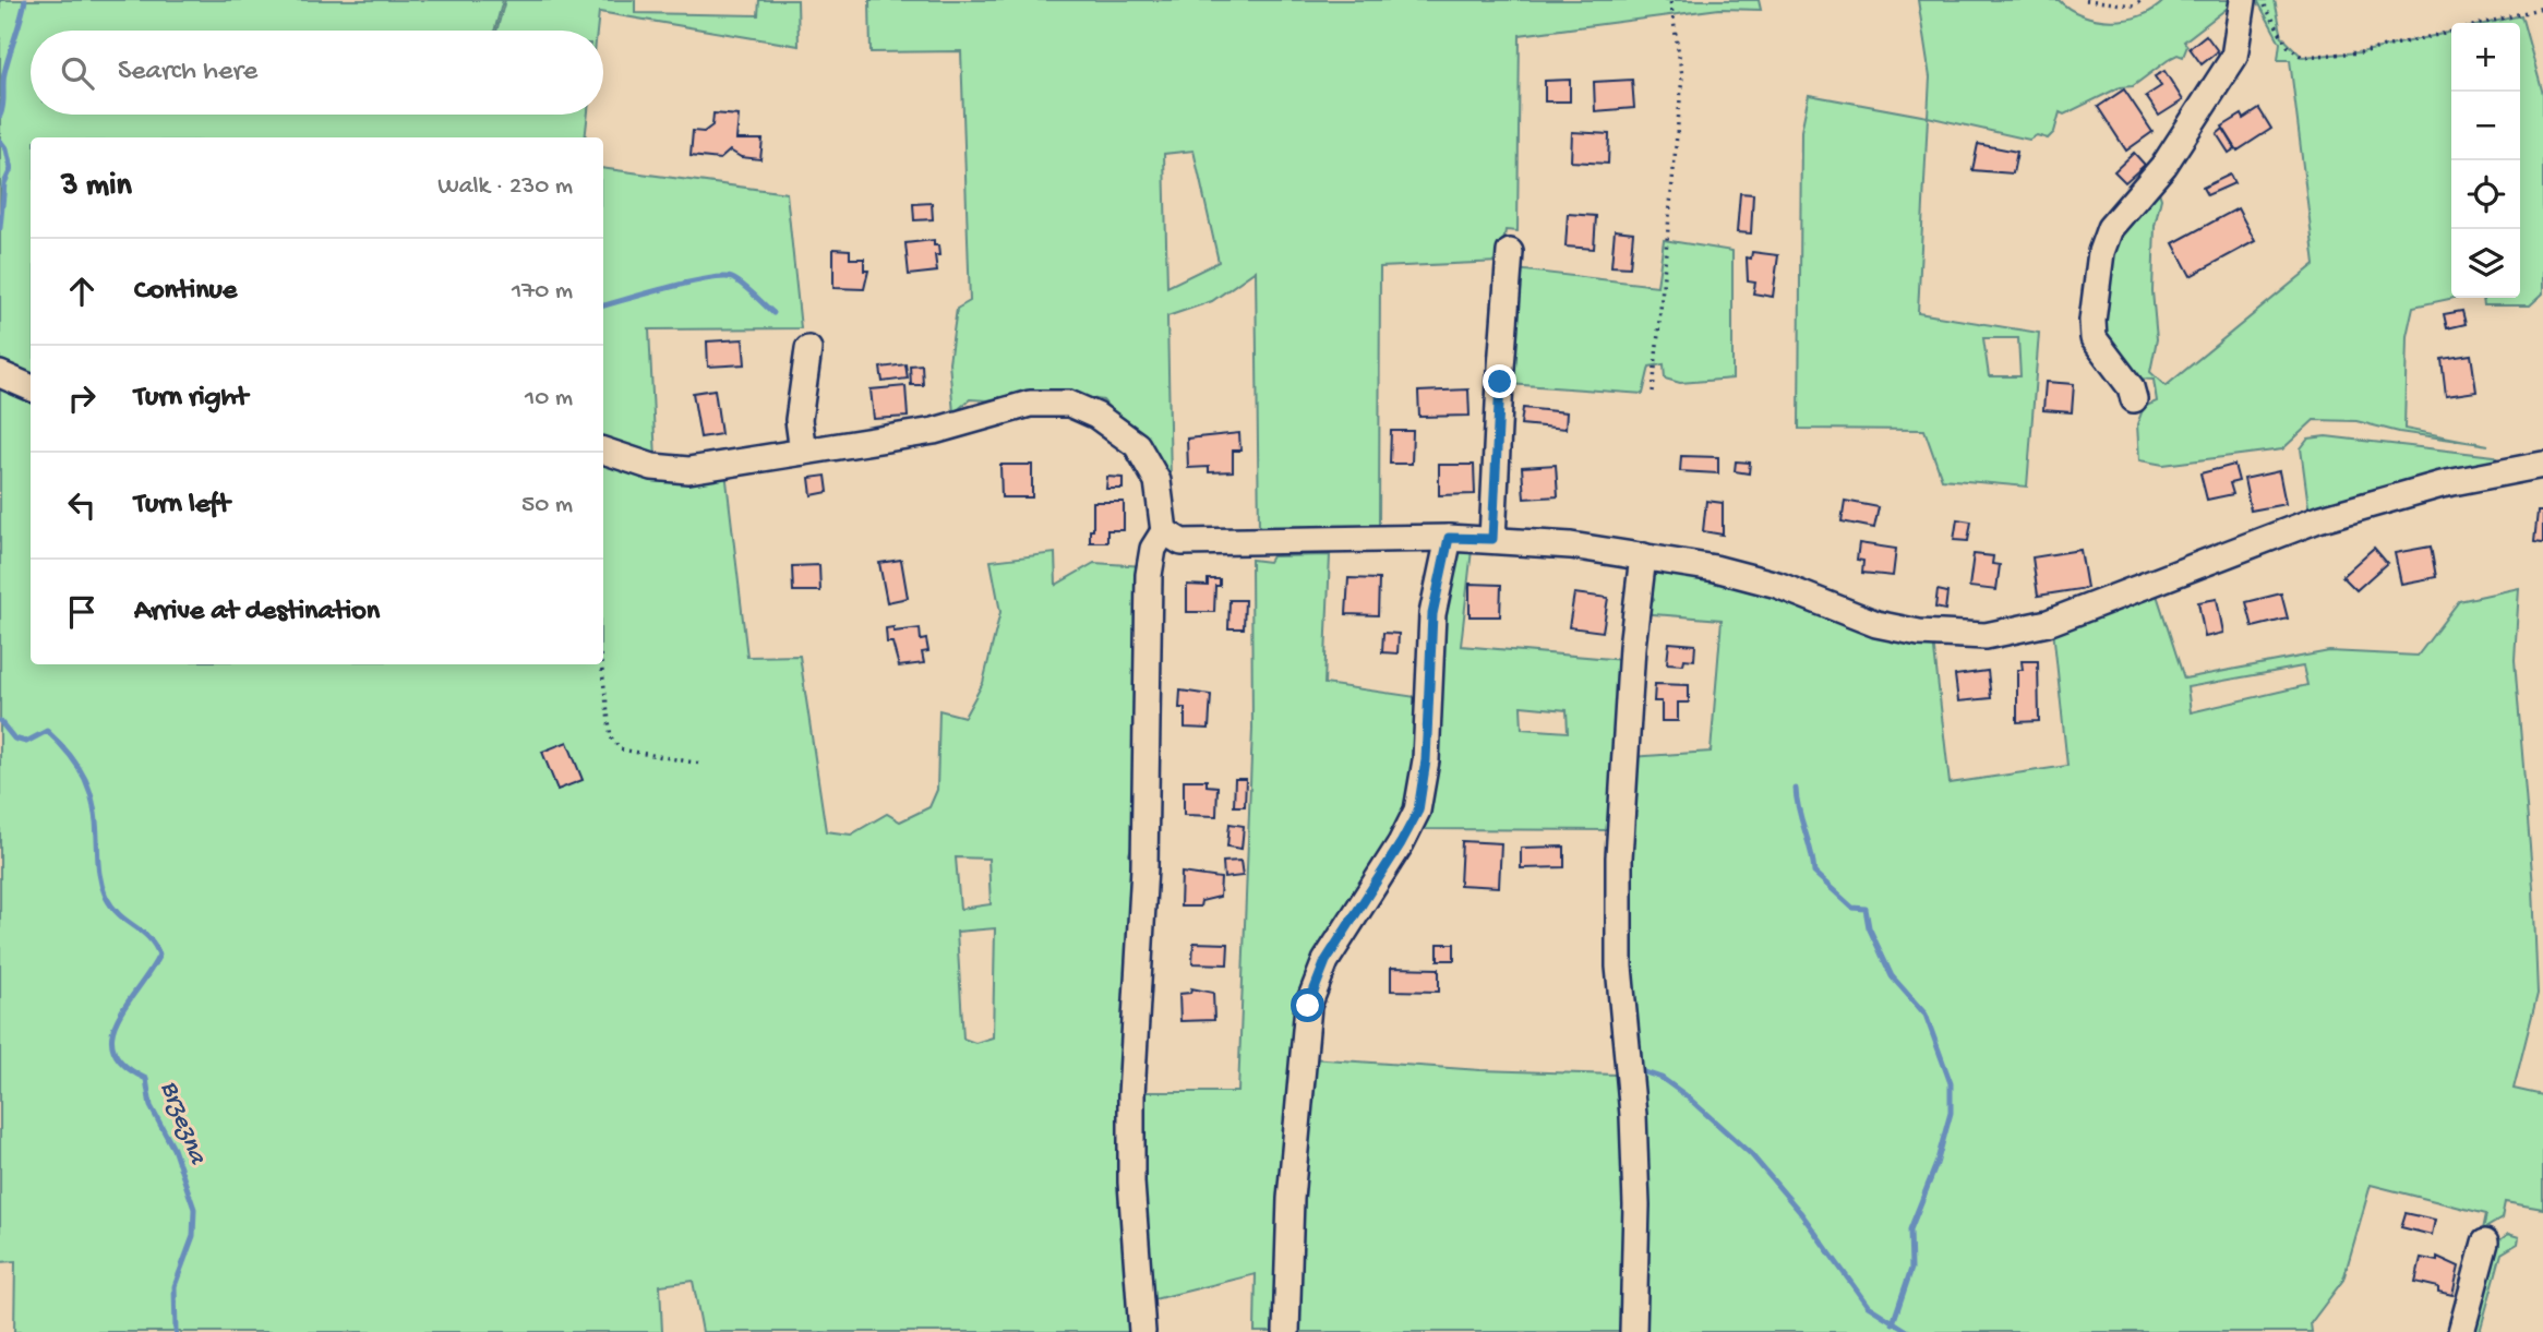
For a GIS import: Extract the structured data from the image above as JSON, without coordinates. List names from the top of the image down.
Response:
{
  "water": ["Brzezna"],
  "page": {
    "map_buttons": ["+", "−"],
    "search": "Search here",
    "heading": ["3 min", "Walk · 230 m"],
    "list": [
      ["Continue", "170 m"],
      ["Turn right", "10 m"],
      ["Turn left", "50 m"],
      "Arrive at destination"
    ]
  }
}
